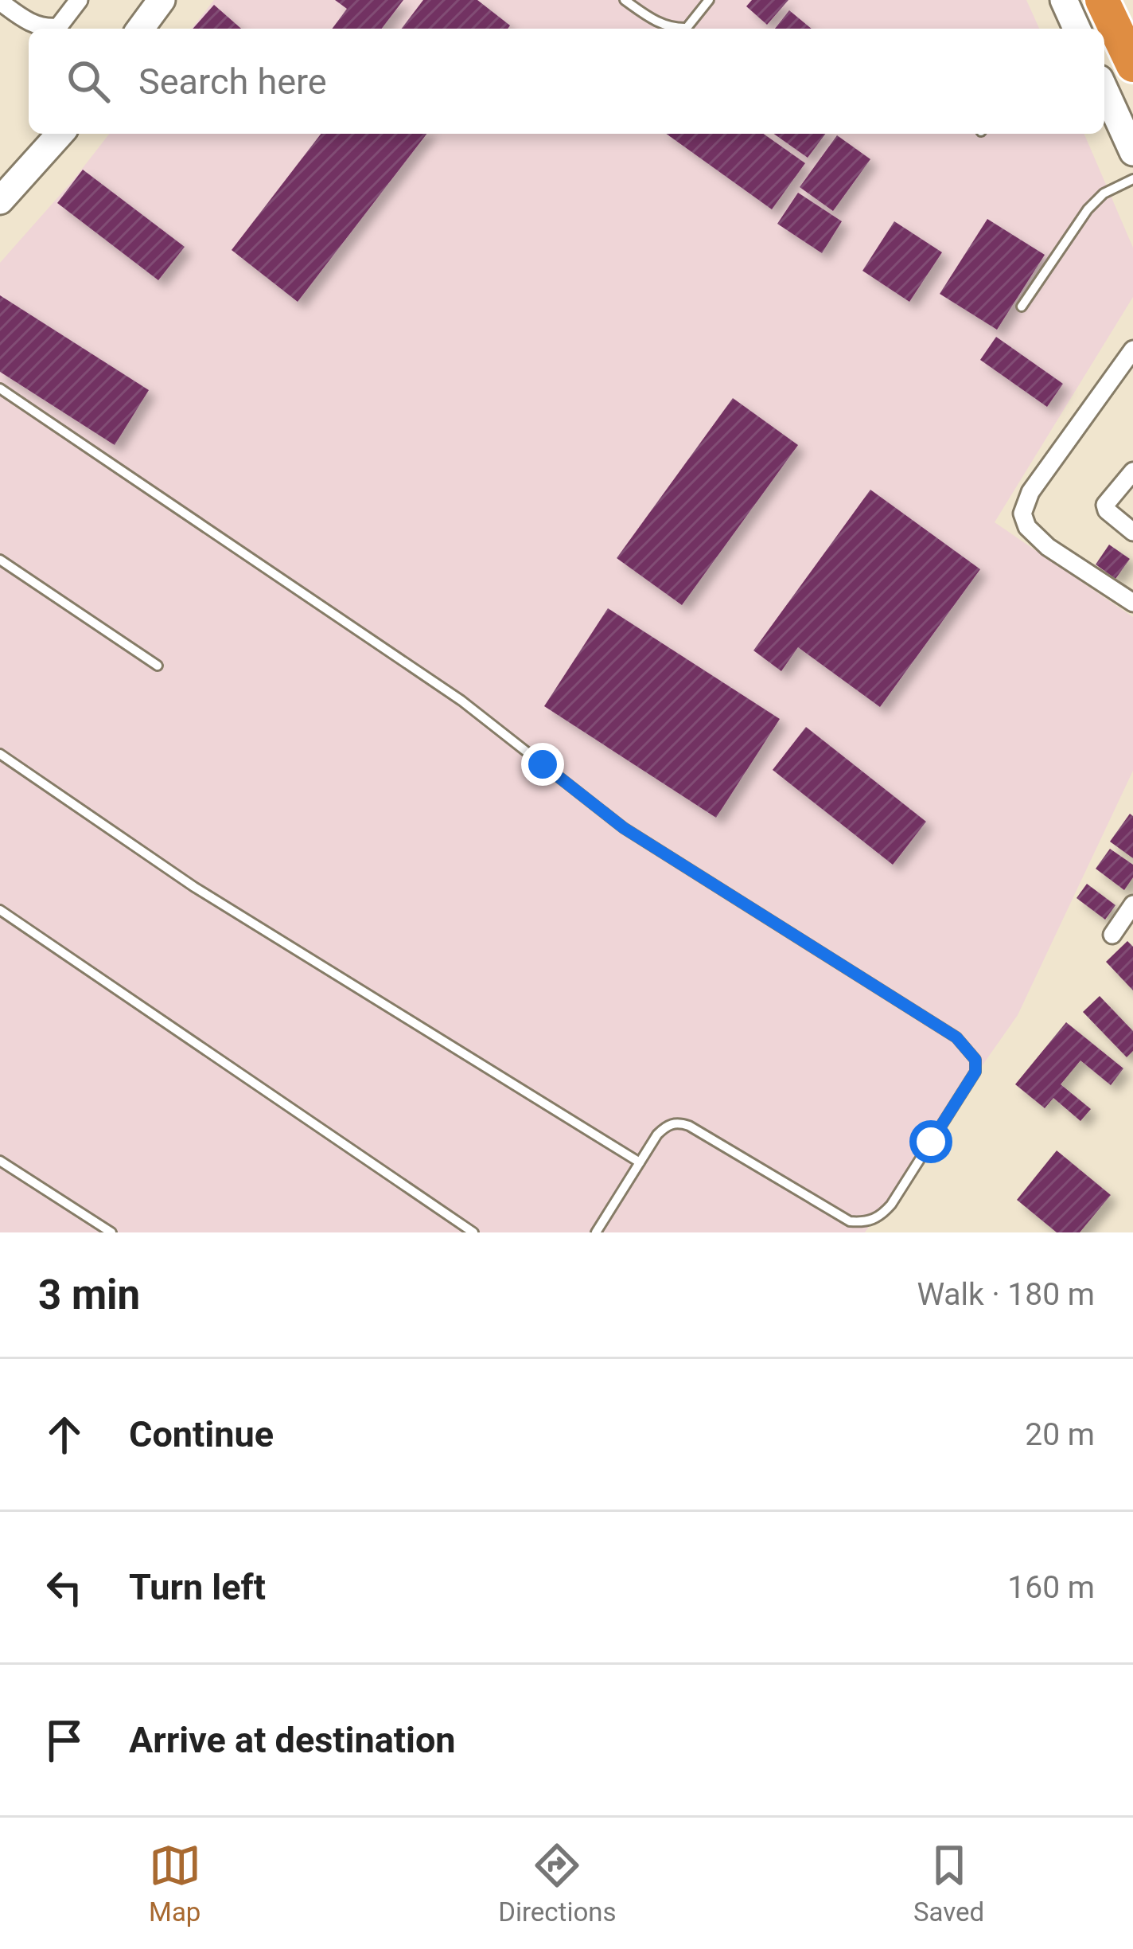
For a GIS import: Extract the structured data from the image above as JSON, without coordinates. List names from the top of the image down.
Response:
{
  "page": {
    "search": "Search here",
    "heading": ["3 min", "Walk · 180 m"],
    "list": [
      ["Continue", "20 m"],
      ["Turn left", "160 m"],
      "Arrive at destination"
    ],
    "nav": ["Map", "Directions", "Saved"]
  }
}
